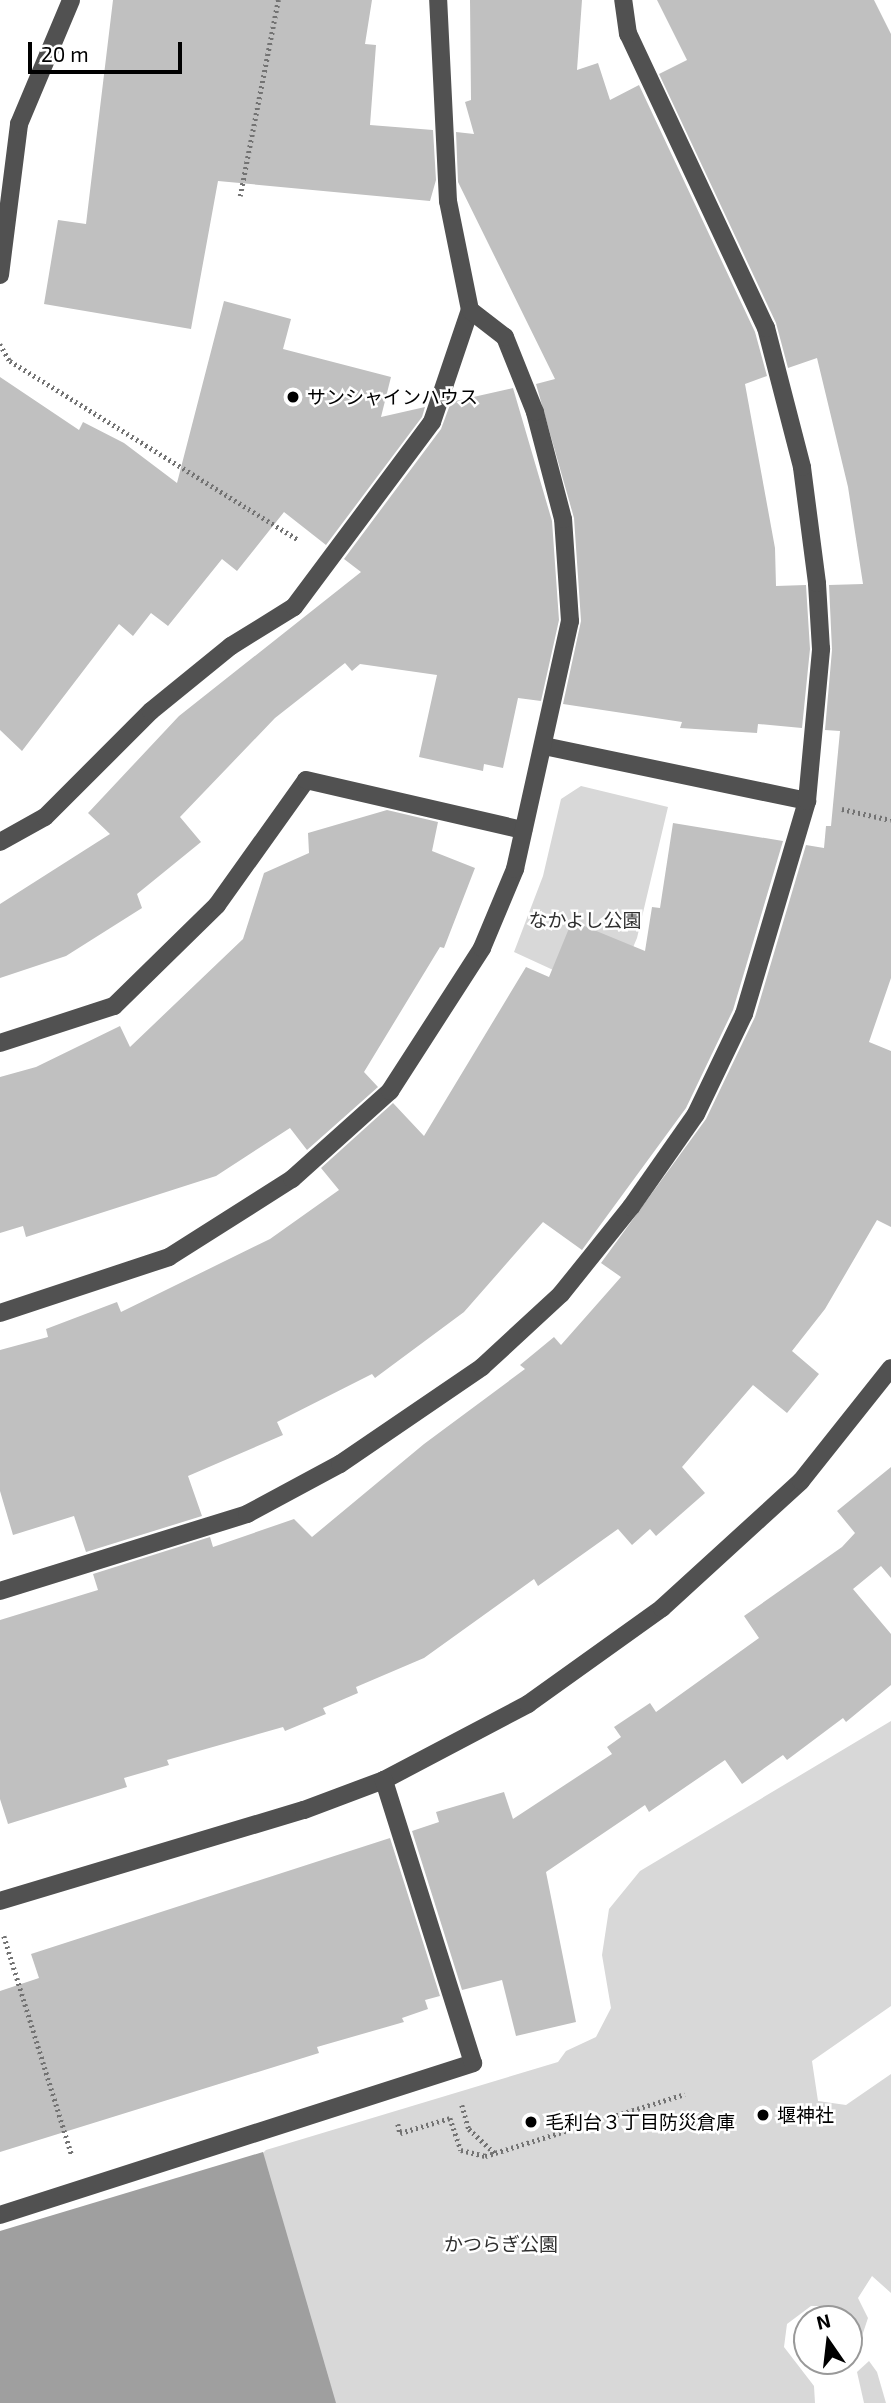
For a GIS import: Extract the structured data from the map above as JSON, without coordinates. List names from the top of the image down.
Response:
{
  "parks": ["なかよし公園", "かつらぎ公園"],
  "places": ["サンシャインハウス", "堰神社", "毛利台３丁目防災倉庫"],
  "scale_bar": "20 m",
  "north": "top"
}
